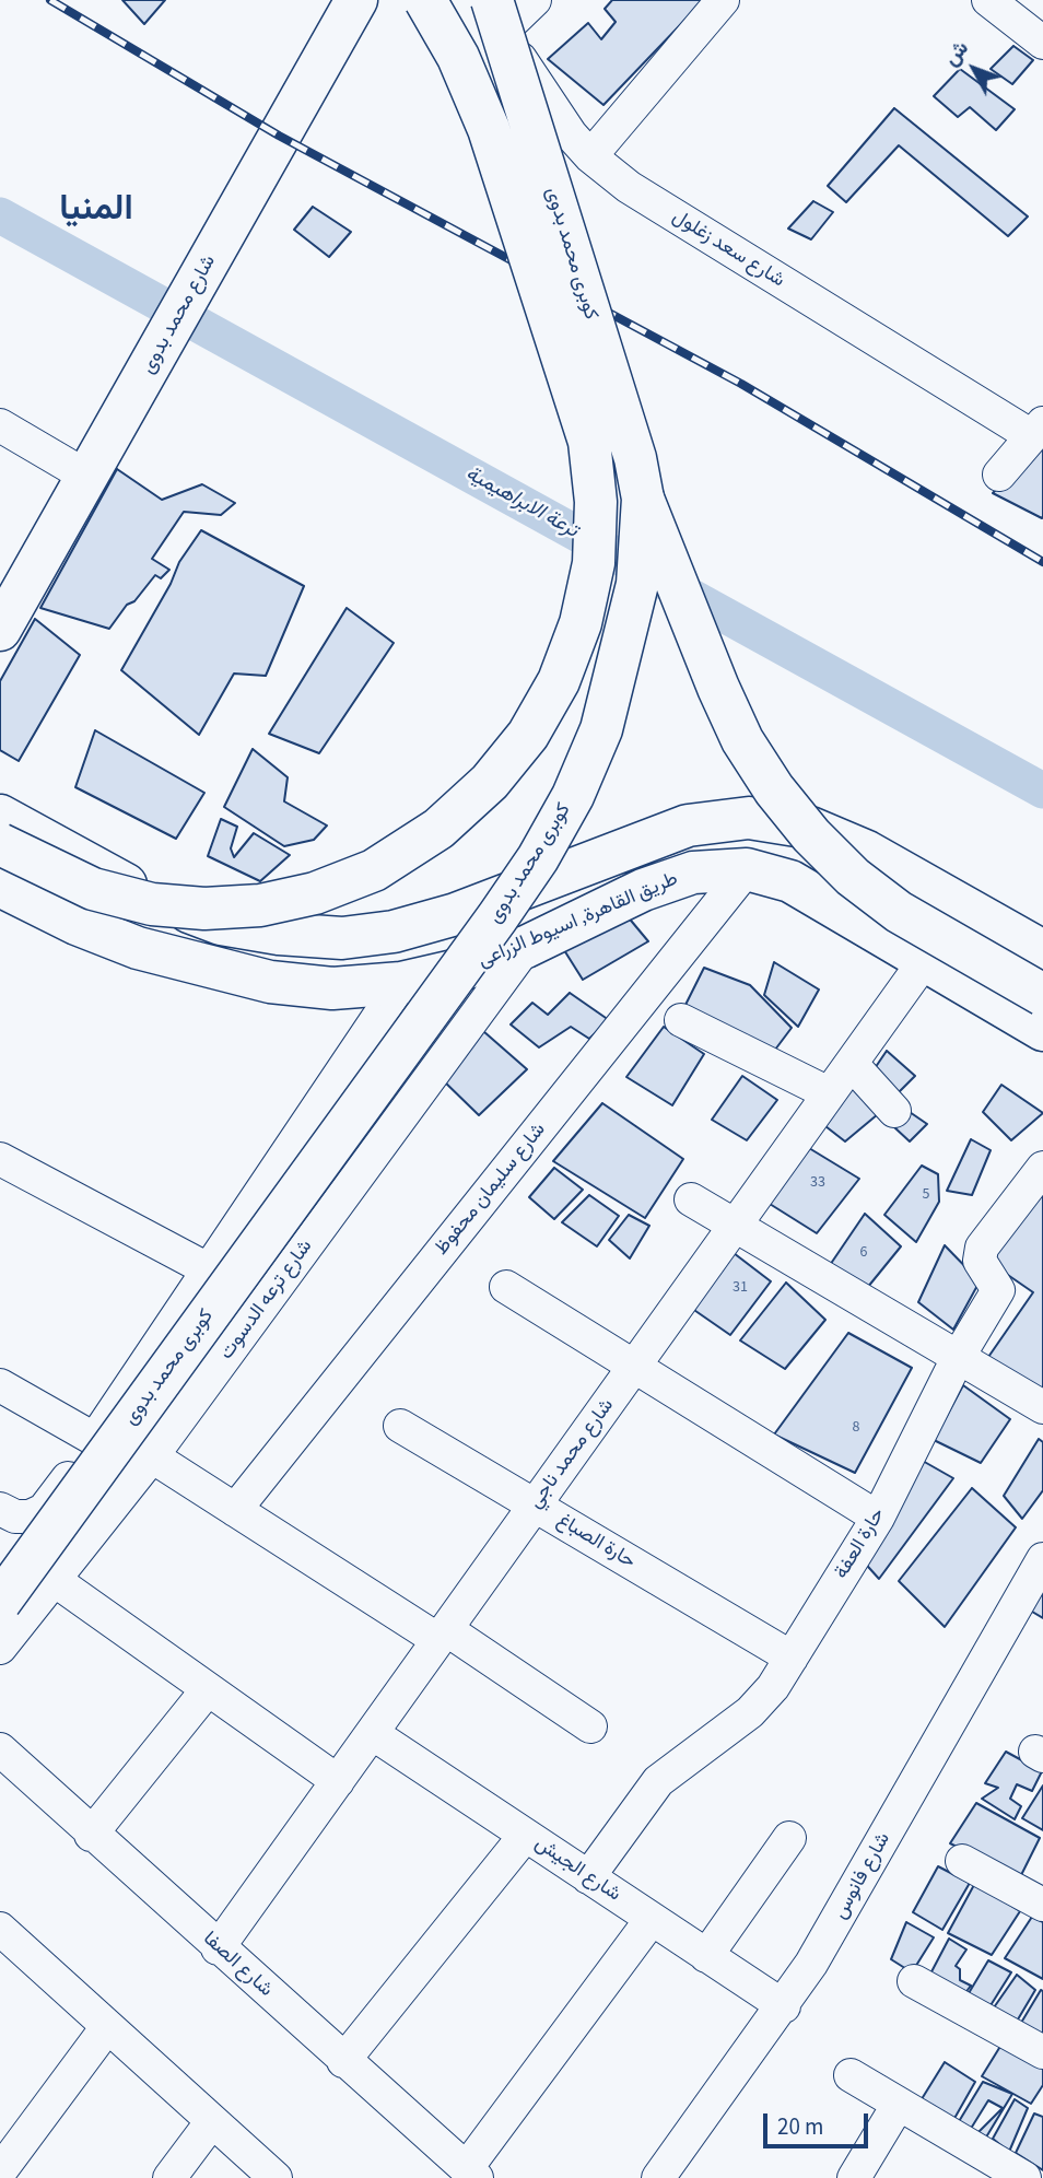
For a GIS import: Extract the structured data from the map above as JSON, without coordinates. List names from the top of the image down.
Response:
{
  "streets": {
    "main road": ["كوبرى محمد بدوى", "شارع محمد بدوى", "طريق القاهرة, اسيوط الزراعى"],
    "street": [
      "شارع سعد زغلول",
      "شارع سليمان محفوظ",
      "شارع ترعه الدسوت",
      "شارع محمد ناجي",
      "حارة الصباغ",
      "حارة العفة",
      "شارع الجيش",
      "شارع فانوس",
      "شارع الصفا"
    ]
  },
  "crossings": [
    ["شارع سعد زغلول", "كوبرى محمد بدوى"],
    ["طريق القاهرة, اسيوط الزراعى", "شارع سليمان محفوظ"],
    ["طريق القاهرة, اسيوط الزراعى", "شارع ترعه الدسوت"],
    ["طريق القاهرة, اسيوط الزراعى", "شارع محمد ناجي"],
    ["شارع محمد ناجي", "حارة الصباغ"],
    ["شارع محمد ناجي", "شارع الجيش"],
    ["شارع محمد ناجي", "شارع الصفا"],
    ["حارة الصباغ", "حارة العفة"],
    ["حارة العفة", "شارع الجيش"],
    ["شارع الجيش", "شارع فانوس"]
  ],
  "districts": ["المنيا"],
  "water": ["ترعة الابراهيمية"],
  "house_numbers": [
    "33",
    "5",
    "6",
    "31",
    "8"
  ],
  "scale_bar": "20 m",
  "north": "top left"
}
